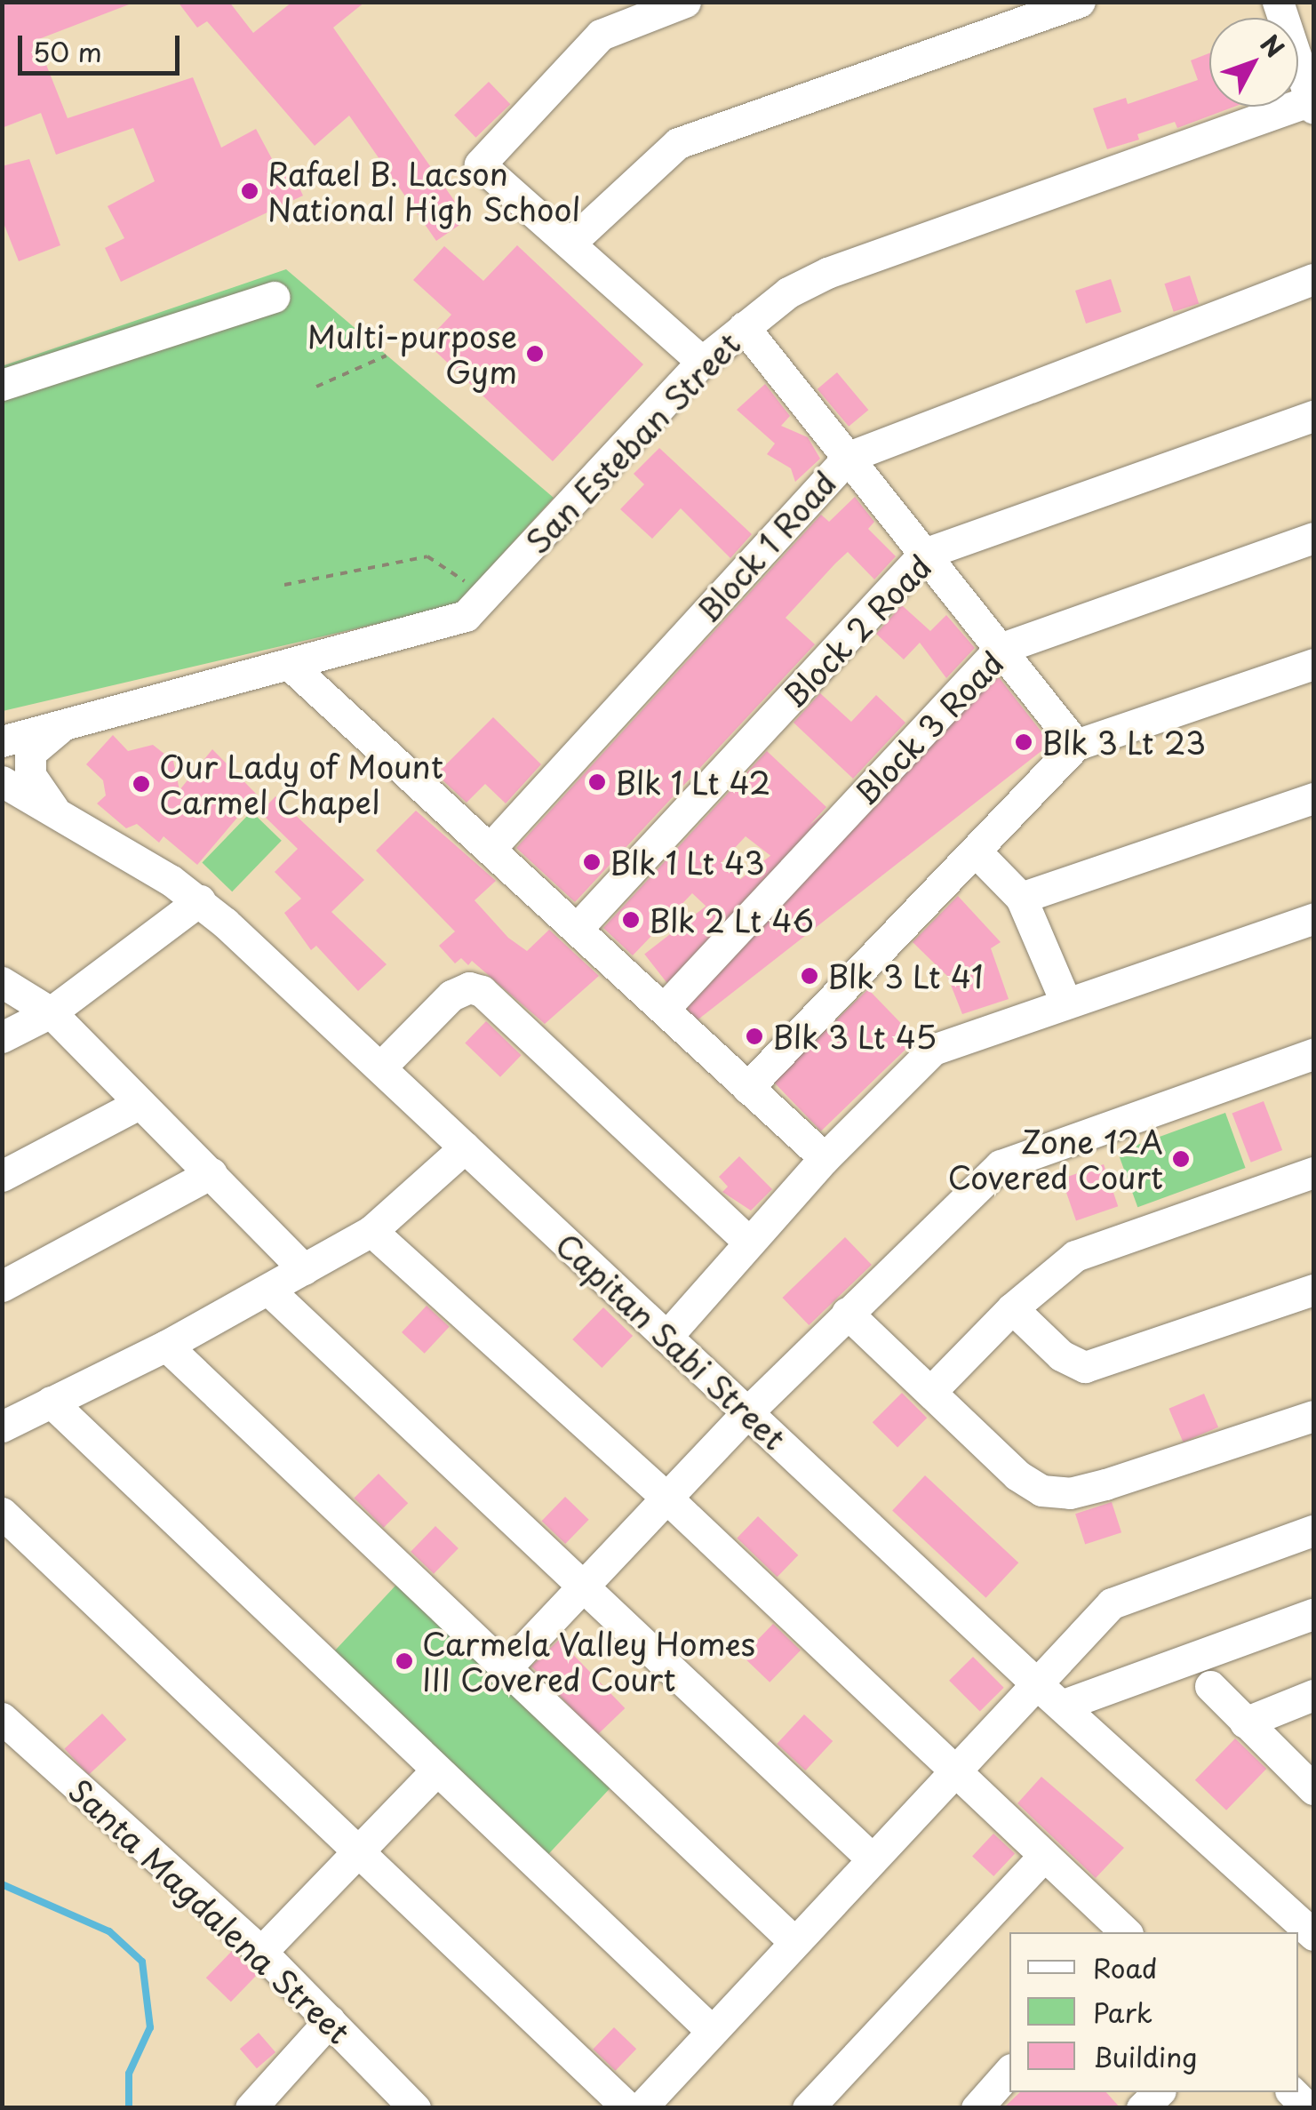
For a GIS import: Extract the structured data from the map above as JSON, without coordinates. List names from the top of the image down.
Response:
{
  "streets": {
    "street": [
      "San Esteban Street",
      "Block 1 Road",
      "Block 2 Road",
      "Block 3 Road",
      "Capitan Sabi Street",
      "Santa Magdalena Street"
    ]
  },
  "places": [
    "Rafael B. Lacson National High School",
    "Multi-purpose Gym",
    "Blk 3 Lt 23",
    "Blk 1 Lt 42",
    "Our Lady of Mount Carmel Chapel",
    "Blk 1 Lt 43",
    "Blk 2 Lt 46",
    "Blk 3 Lt 41",
    "Blk 3 Lt 45",
    "Zone 12A Covered Court",
    "Carmela Valley Homes III Covered Court"
  ],
  "legend": ["Road", "Park", "Building"],
  "scale_bar": "50 m",
  "north": "top right"
}
